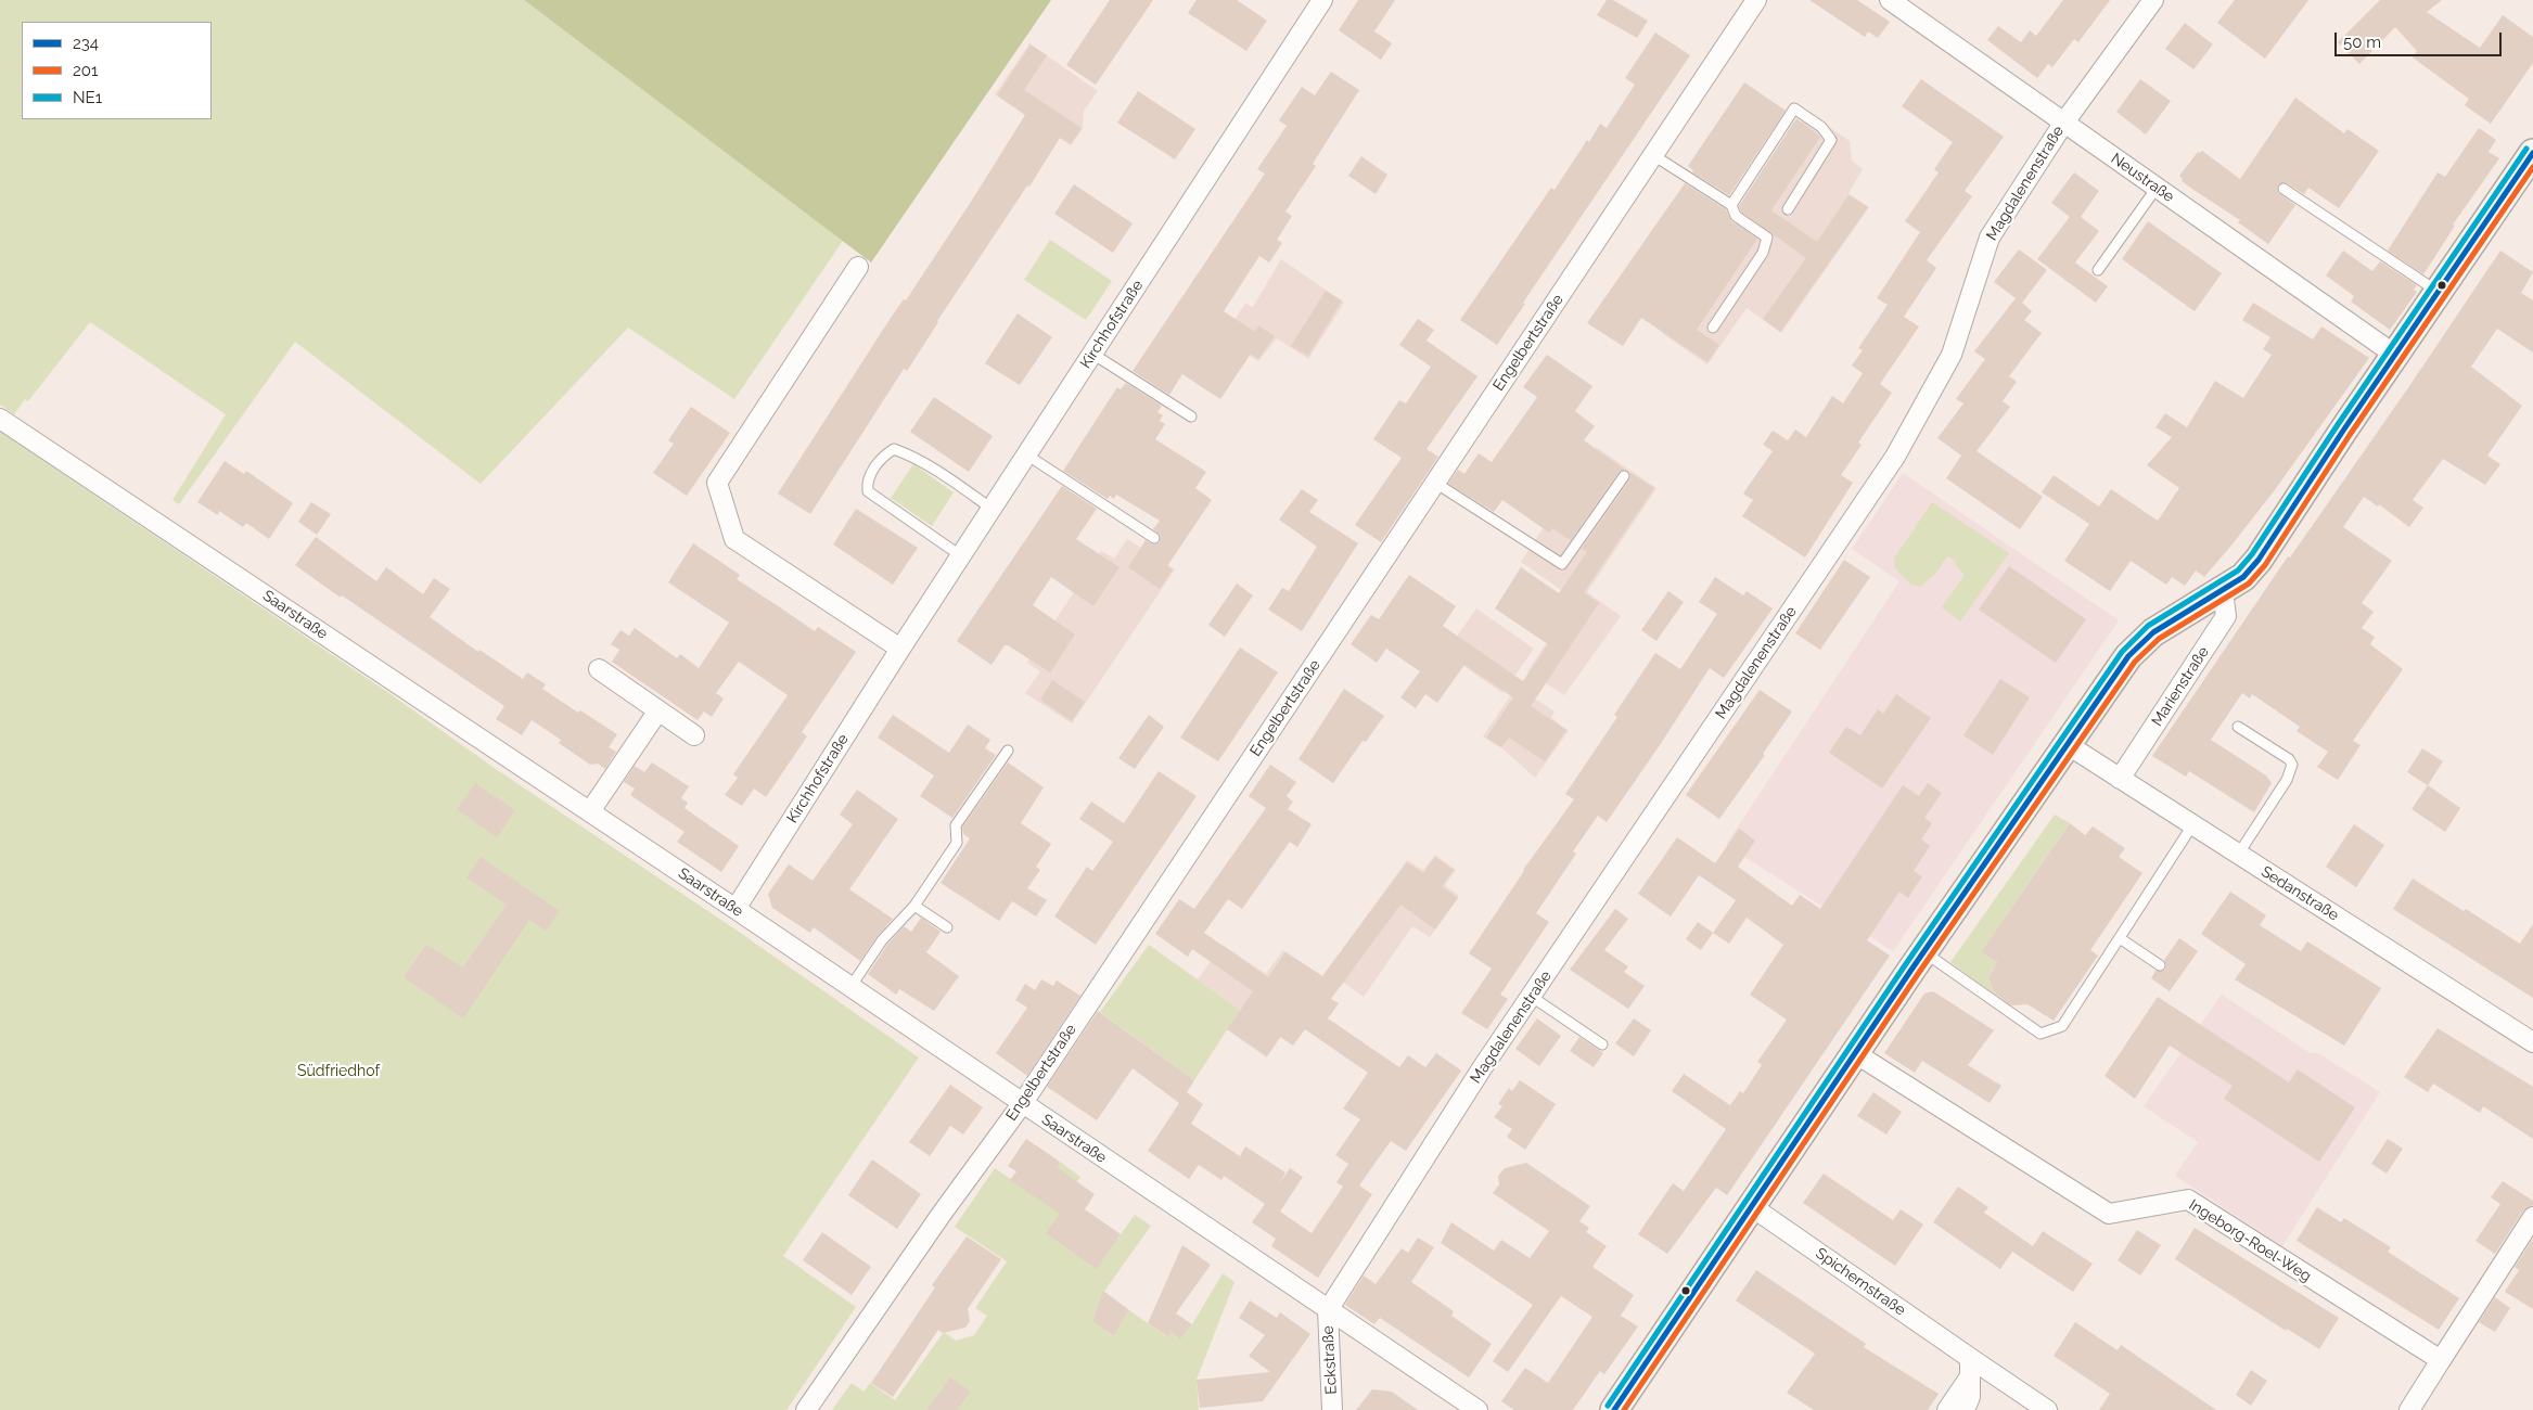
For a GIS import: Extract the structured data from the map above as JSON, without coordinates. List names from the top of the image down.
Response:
{
  "streets": {
    "street": [
      "Neustraße",
      "Magdalenenstraße",
      "Kirchhofstraße",
      "Engelbertstraße",
      "Saarstraße",
      "Marienstraße",
      "Sedanstraße",
      "Ingeborg-Roel-Weg",
      "Spichernstraße",
      "Eckstraße"
    ]
  },
  "crossings": [
    ["Neustraße", "Magdalenenstraße"],
    ["Magdalenenstraße", "Saarstraße"],
    ["Magdalenenstraße", "Eckstraße"],
    ["Kirchhofstraße", "Saarstraße"],
    ["Engelbertstraße", "Saarstraße"],
    ["Saarstraße", "Eckstraße"],
    ["Marienstraße", "Sedanstraße"]
  ],
  "parks": ["Südfriedhof"],
  "lines": ["transit line NE1", "transit line 234", "transit line 201"],
  "legend": ["234", "201", "NE1"],
  "scale_bar": "50 m"
}
